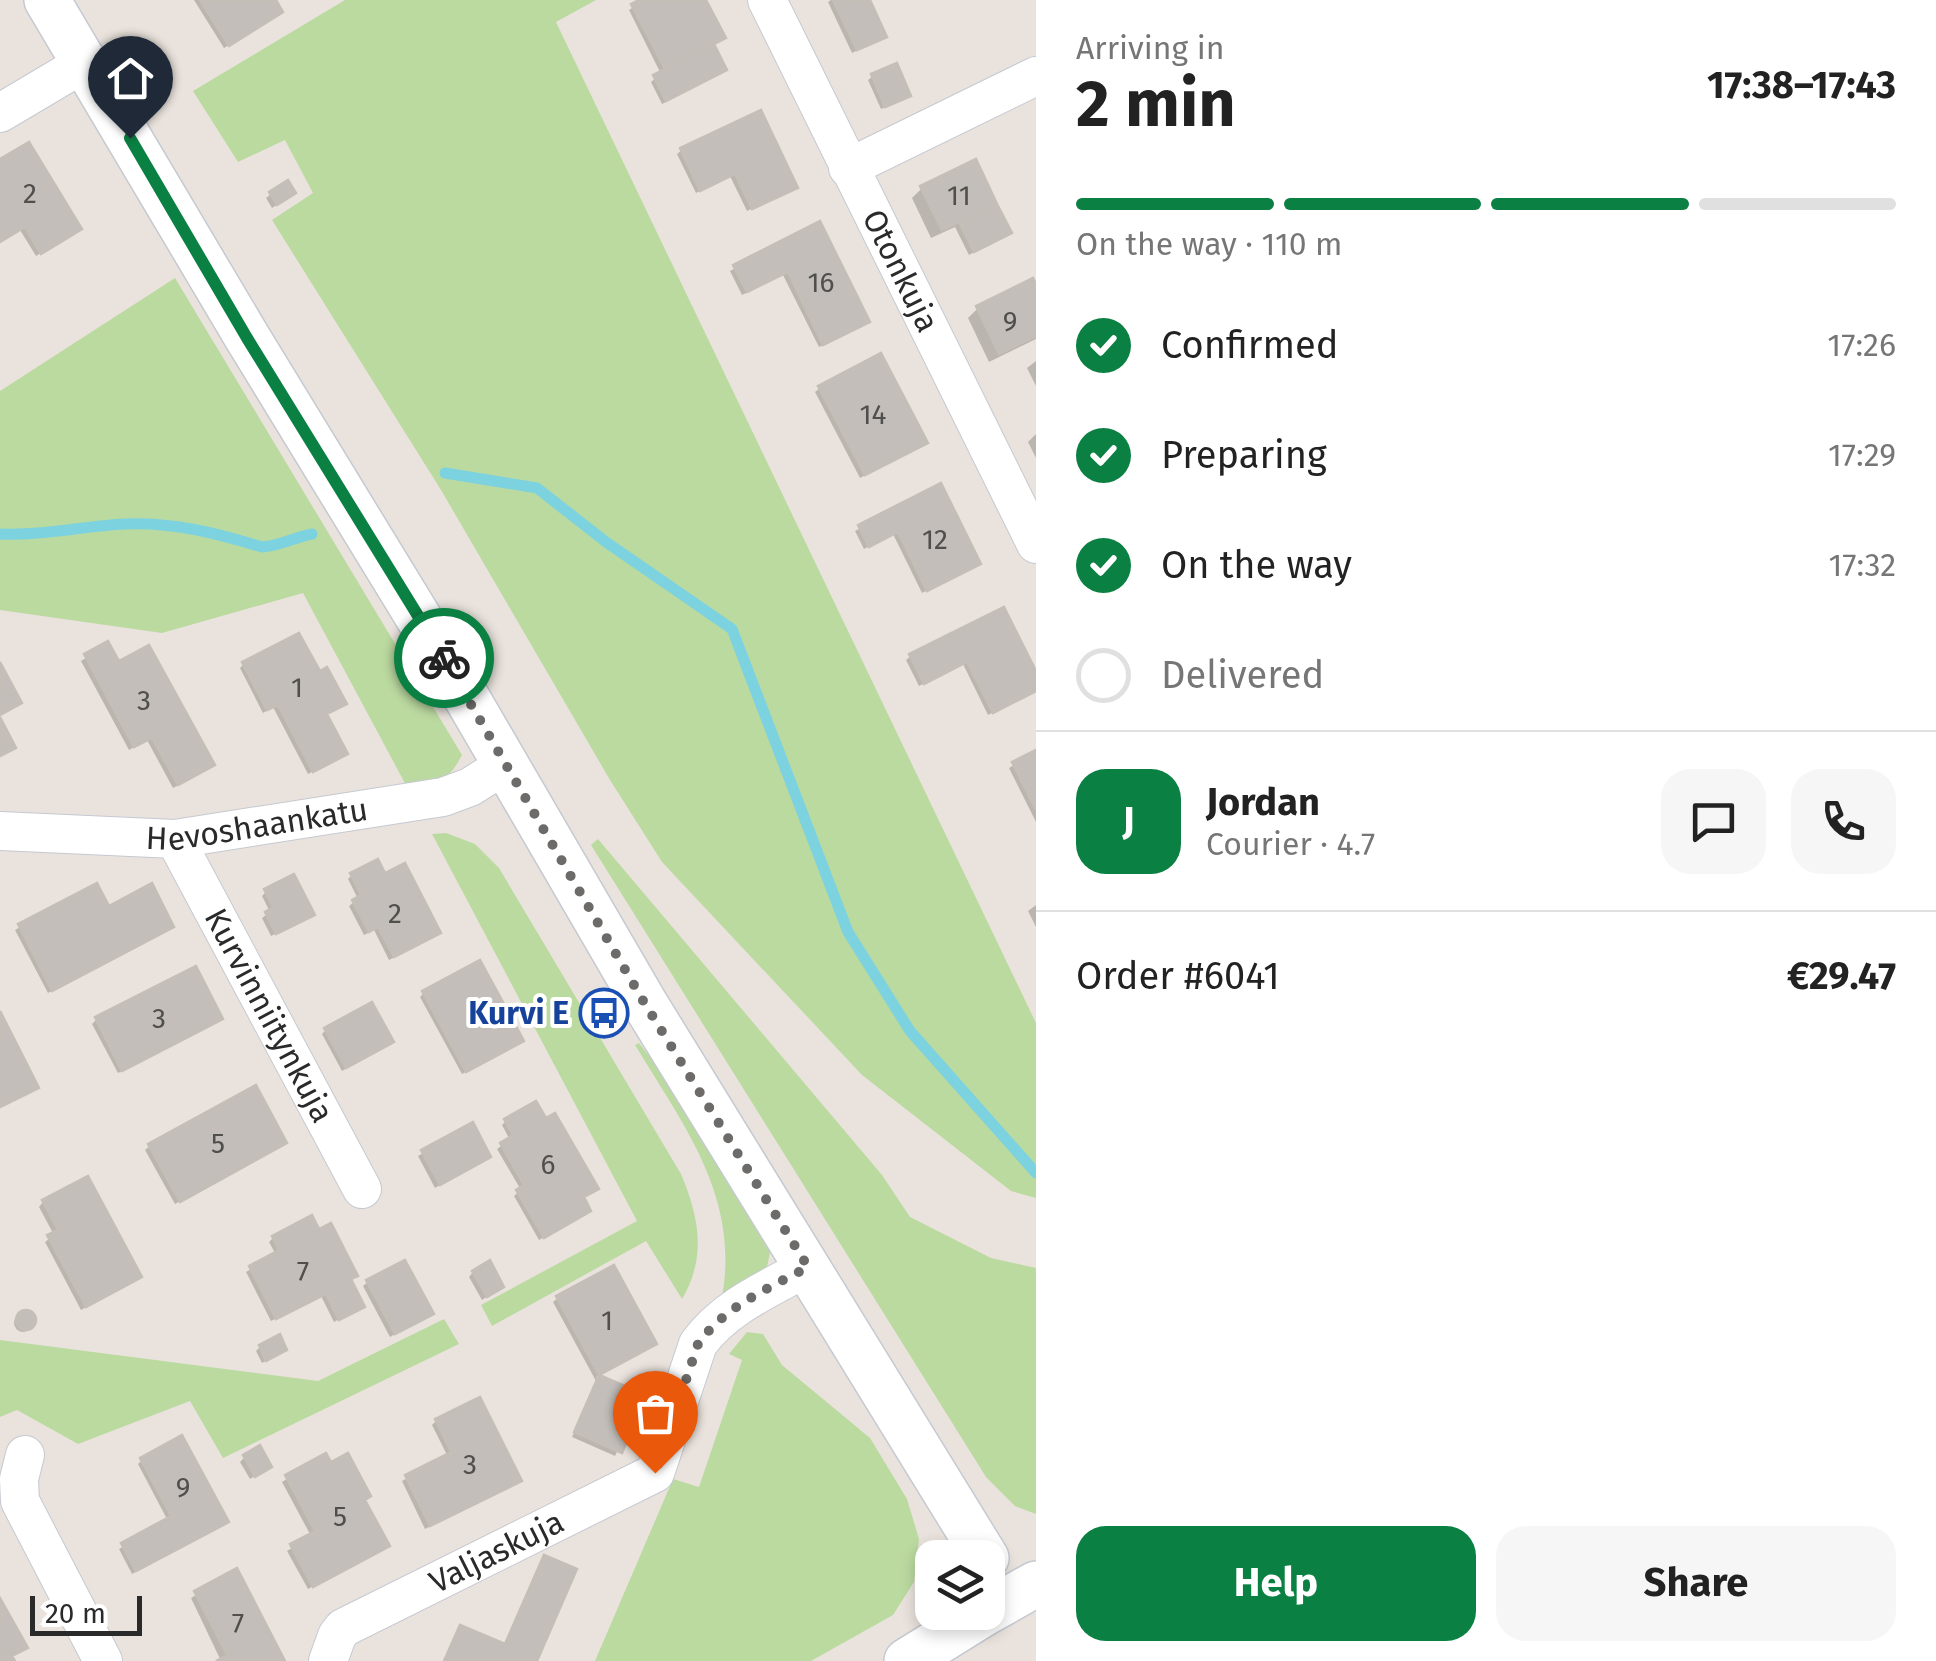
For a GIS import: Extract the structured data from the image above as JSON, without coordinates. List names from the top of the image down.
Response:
{
  "streets": {
    "street": [
      "Otonkuja",
      "Hevoshaankatu",
      "Kurvinniitynkuja",
      "Valjaskuja"
    ]
  },
  "crossings": [
    ["Hevoshaankatu", "Kurvinniitynkuja"]
  ],
  "places": {
    "bus stop": ["Kurvi E"]
  },
  "house_numbers": [
    "2",
    "11",
    "16",
    "9",
    "14",
    "12",
    "1",
    "3",
    "2",
    "3",
    "5",
    "6",
    "7",
    "1",
    "3",
    "9",
    "5",
    "7"
  ],
  "scale_bar": "20 m",
  "page": {
    "heading": ["2 min", "Arriving in", "17:38–17:43"],
    "panel": [
      "Jordan",
      "Courier · 4.7",
      "Order #6041",
      "€29.47"
    ],
    "bar": "On the way · 110 m",
    "list": [
      ["Confirmed", "17:26"],
      ["Preparing", "17:29"],
      ["On the way", "17:32"],
      "Delivered"
    ],
    "round": "J",
    "buttons": ["Help", "Share"],
    "scale": "20 m"
  }
}
